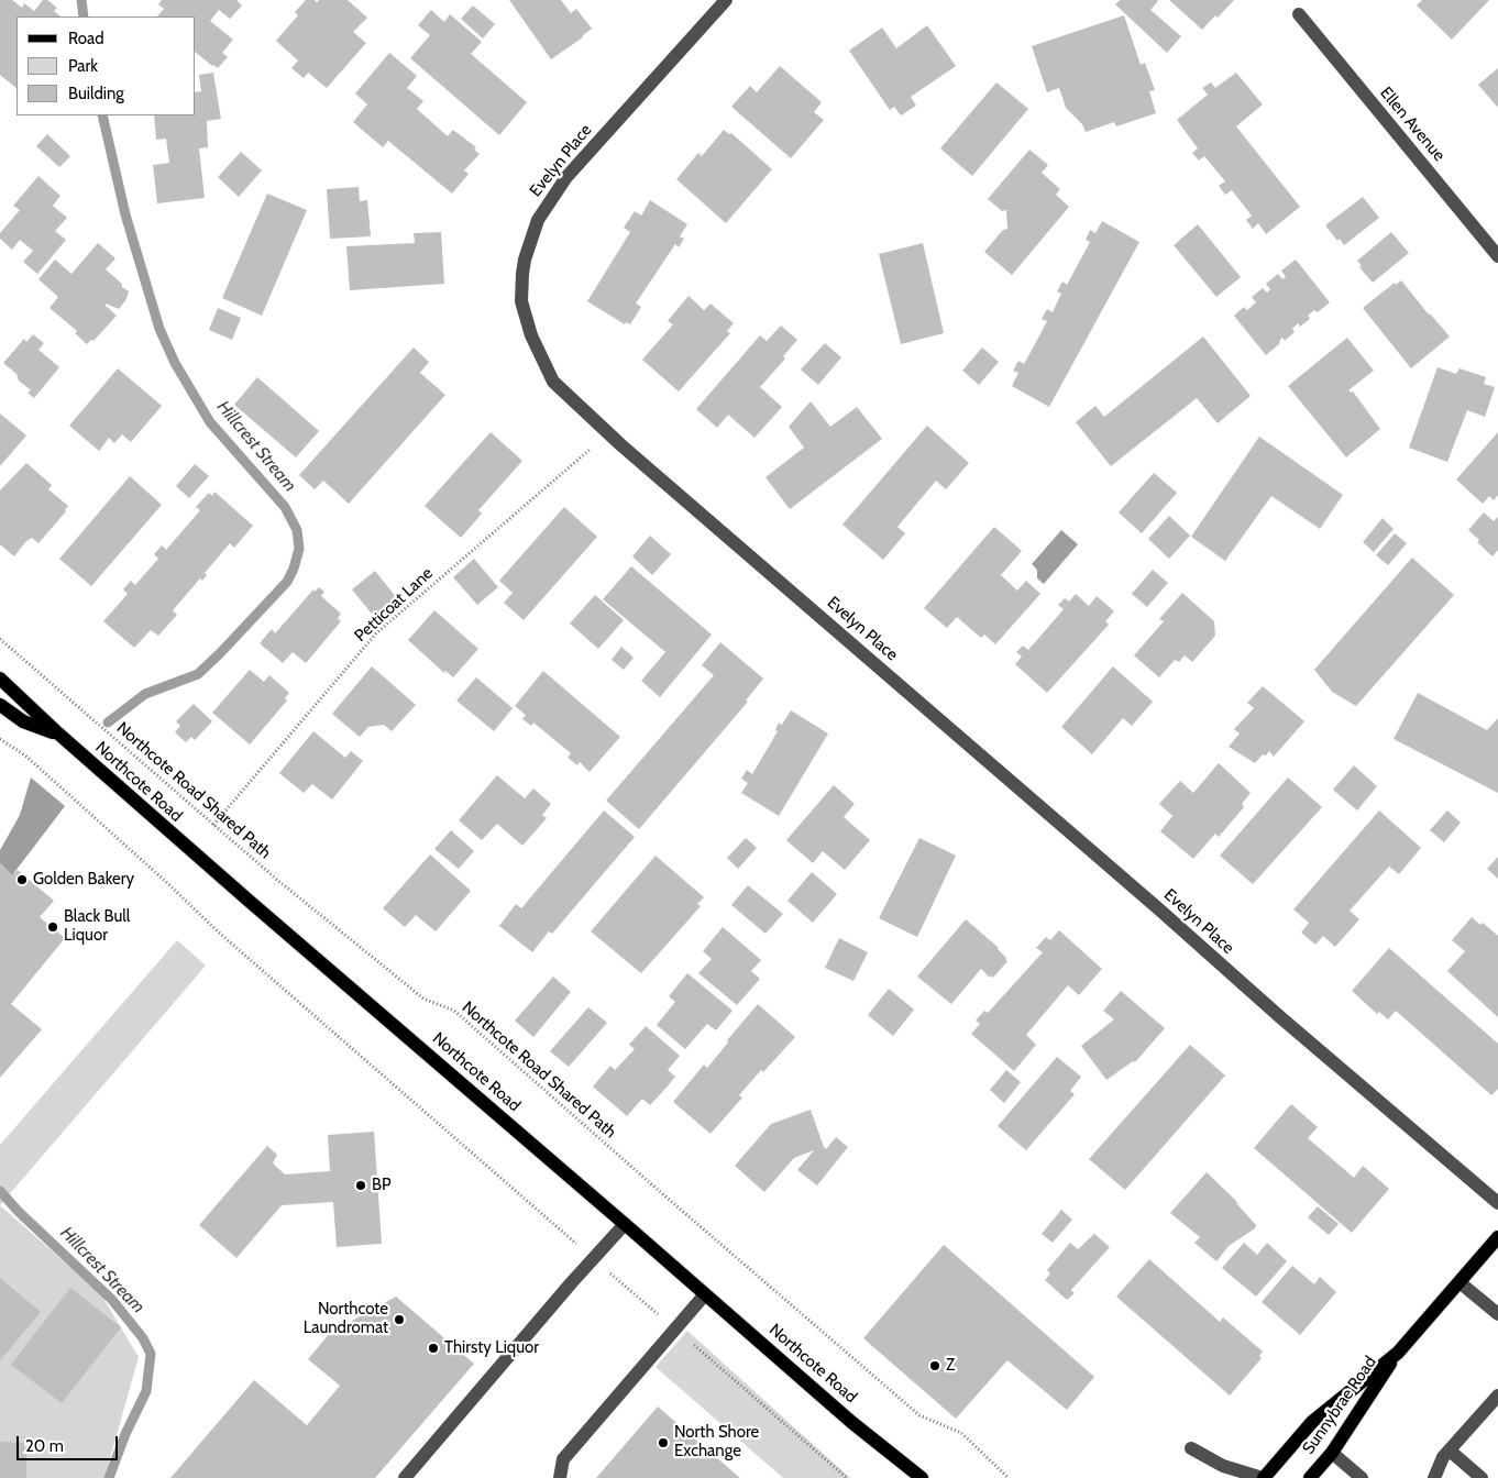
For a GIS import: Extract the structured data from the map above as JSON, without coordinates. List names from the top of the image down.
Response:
{
  "streets": {
    "main road": ["Northcote Road", "Sunnybrae Road"],
    "street": ["Ellen Avenue", "Evelyn Place"],
    "path": ["Petticoat Lane", "Northcote Road Shared Path"]
  },
  "crossings": [
    ["Petticoat Lane", "Northcote Road Shared Path"]
  ],
  "water": ["Hillcrest Stream"],
  "places": [
    "Golden Bakery",
    "Black Bull Liquor",
    "BP",
    "Northcote Laundromat",
    "Thirsty Liquor",
    "Z",
    "North Shore Exchange"
  ],
  "legend": ["Road", "Park", "Building"],
  "scale_bar": "20 m"
}
